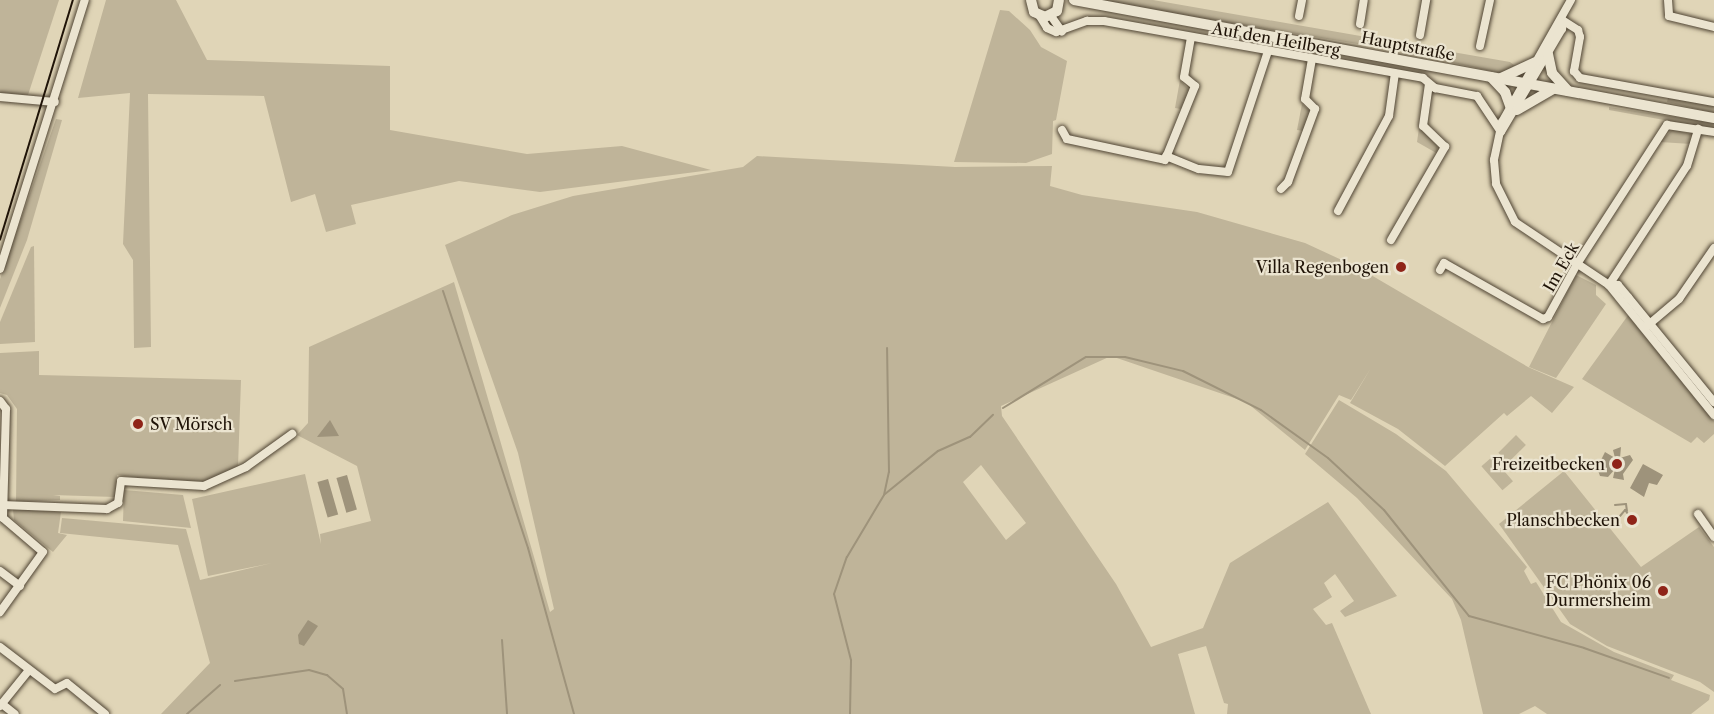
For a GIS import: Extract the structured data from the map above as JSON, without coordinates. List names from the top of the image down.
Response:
{
  "streets": {
    "street": ["Auf den Heilberg", "Hauptstraße", "Im Eck"]
  },
  "places": [
    "Villa Regenbogen",
    "SV Mörsch",
    "Freizeitbecken",
    "Planschbecken",
    "FC Phönix 06 Durmersheim"
  ]
}
